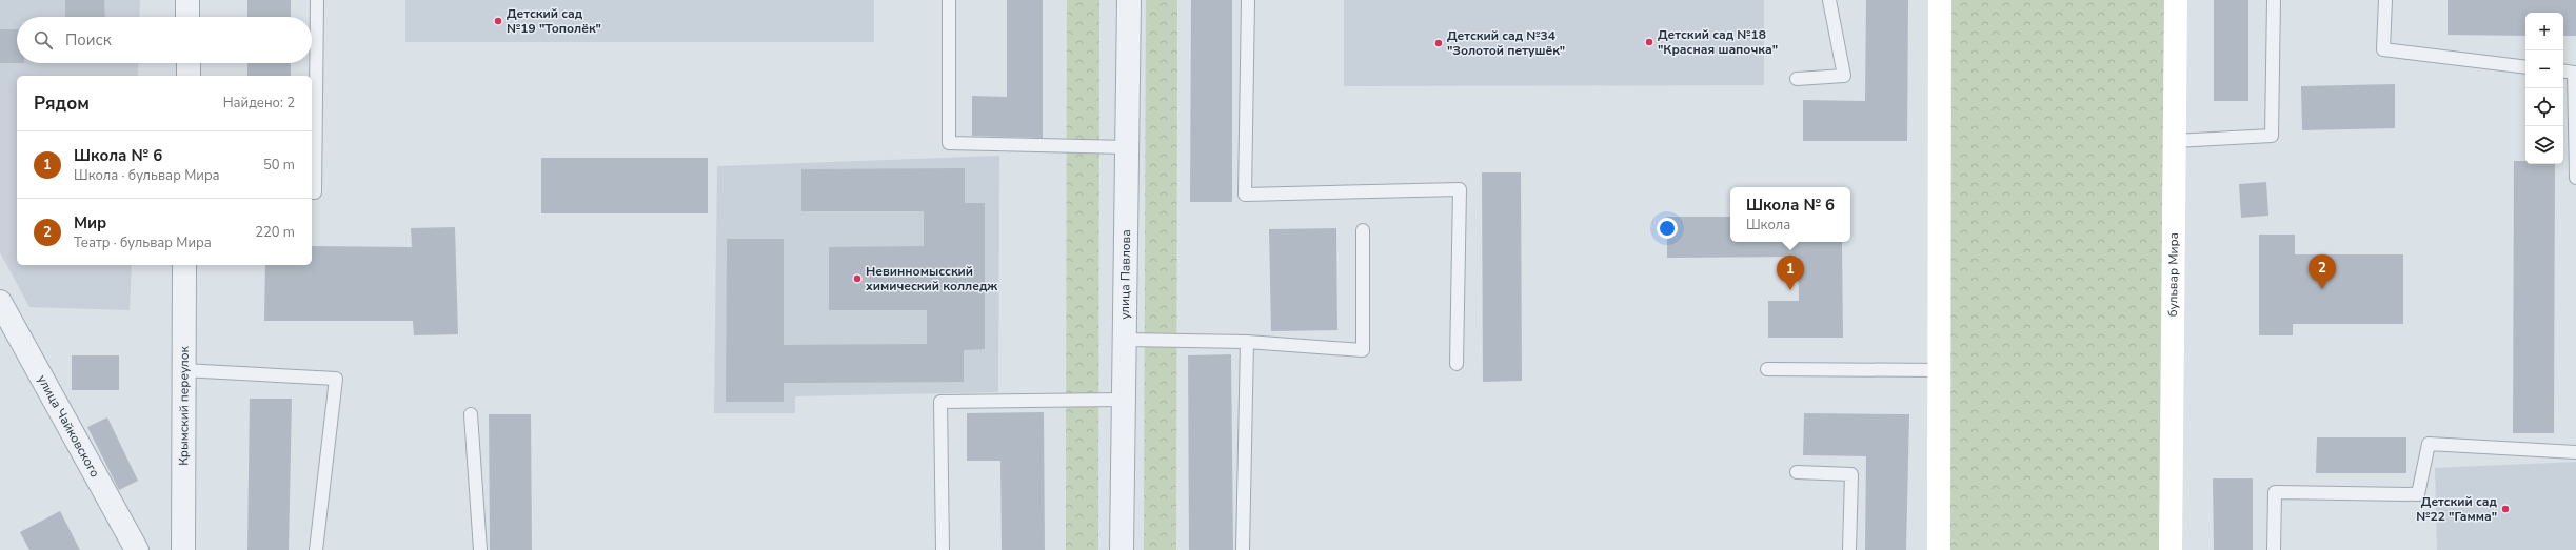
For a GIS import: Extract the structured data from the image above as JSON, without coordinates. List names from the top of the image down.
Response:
{
  "streets": {
    "street": [
      "улица Павлова",
      "бульвар Мира",
      "Крымский переулок",
      "улица Чайковского"
    ]
  },
  "places": [
    "Детский сад №19 \"Тополёк\"",
    "Детский сад №18 \"Красная шапочка\"",
    "Детский сад №34 \"Золотой петушёк\"",
    "Невинномысский химический колледж",
    "Детский сад №22 \"Гамма\""
  ],
  "page": {
    "map_buttons": ["+", "−"],
    "search": "Поиск",
    "heading": ["Рядом", "Найдено: 2"],
    "list": [
      {
        "mark": "1",
        "name": "Школа № 6",
        "note": "Школа · бульвар Мира",
        "value": "50 m"
      },
      {
        "mark": "2",
        "name": "Мир",
        "note": "Театр · бульвар Мира",
        "value": "220 m"
      }
    ],
    "popup": ["Школа № 6", "Школа"],
    "pins": ["2", "1"]
  }
}
